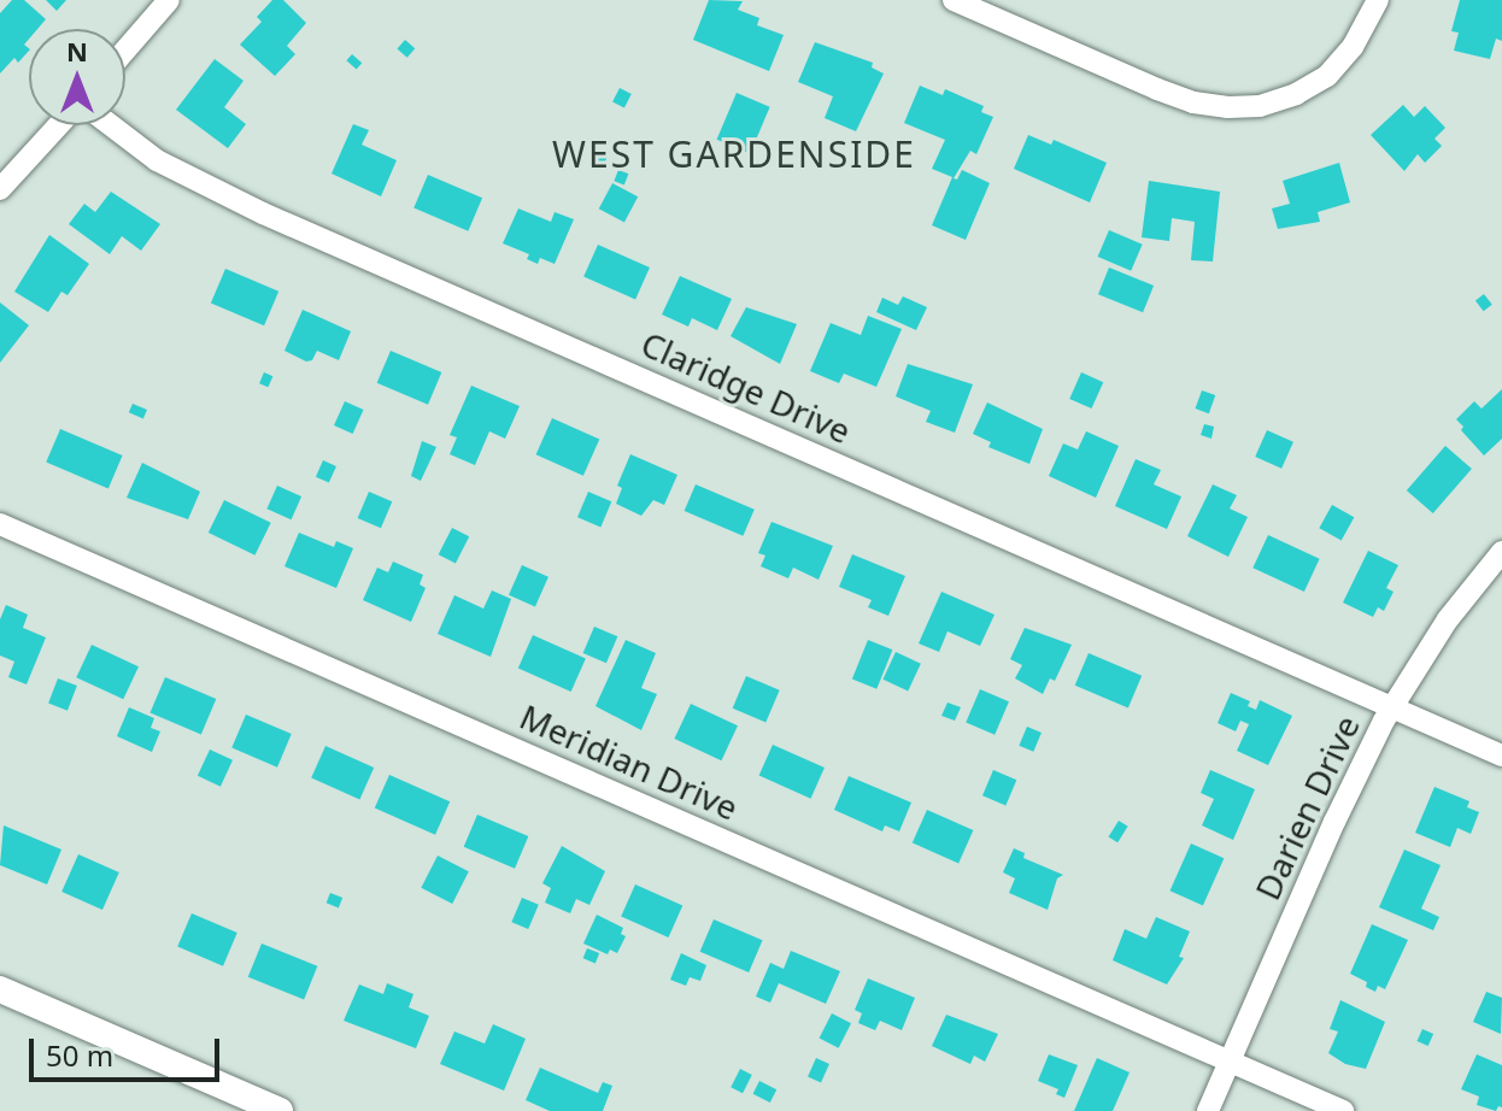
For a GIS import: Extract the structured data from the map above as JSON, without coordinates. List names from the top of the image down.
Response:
{
  "streets": {
    "street": ["Claridge Drive", "Meridian Drive", "Darien Drive"]
  },
  "crossings": [
    ["Claridge Drive", "Darien Drive"],
    ["Meridian Drive", "Darien Drive"]
  ],
  "districts": ["WEST GARDENSIDE"],
  "scale_bar": "50 m",
  "north": "top"
}
